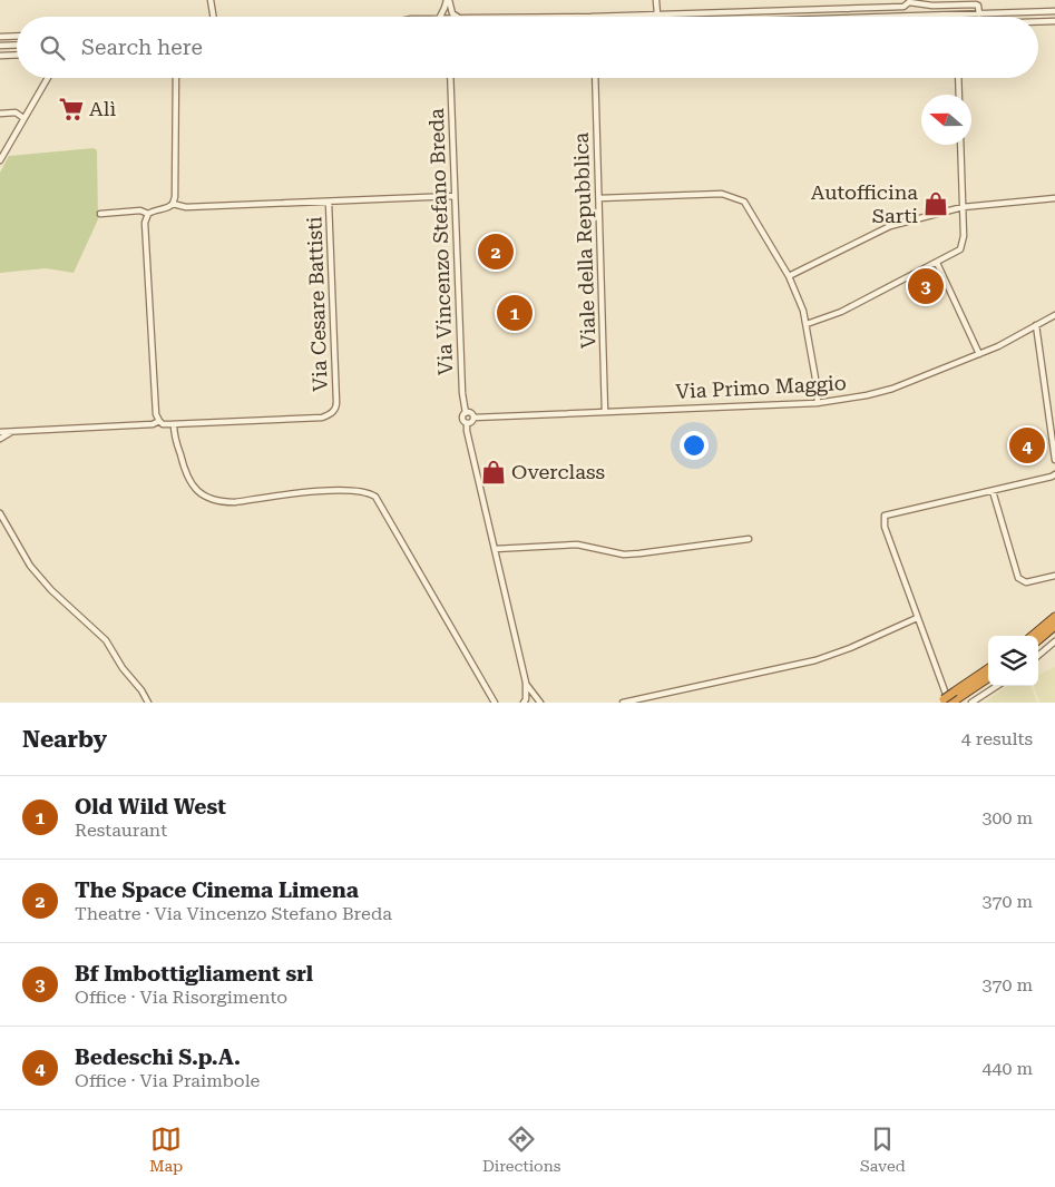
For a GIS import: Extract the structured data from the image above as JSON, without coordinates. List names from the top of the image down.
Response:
{
  "streets": {
    "street": [
      "Viale della Repubblica",
      "Via Vincenzo Stefano Breda",
      "Via Cesare Battisti",
      "Via Primo Maggio"
    ]
  },
  "crossings": [
    ["Viale della Repubblica", "Via Primo Maggio"],
    ["Via Vincenzo Stefano Breda", "Via Primo Maggio"]
  ],
  "places": {
    "supermarket": ["Alì"],
    "shop": ["Autofficina Sarti", "Overclass"]
  },
  "north": "left",
  "page": {
    "search": "Search here",
    "pins": [
      "2",
      "3",
      "1",
      "4"
    ],
    "heading": ["Nearby", "4 results"],
    "list": [
      {
        "mark": "1",
        "name": "Old Wild West",
        "note": "Restaurant",
        "value": "300 m"
      },
      {
        "mark": "2",
        "name": "The Space Cinema Limena",
        "note": "Theatre · Via Vincenzo Stefano Breda",
        "value": "370 m"
      },
      {
        "mark": "3",
        "name": "Bf Imbottigliament srl",
        "note": "Office · Via Risorgimento",
        "value": "370 m"
      },
      {
        "mark": "4",
        "name": "Bedeschi S.p.A.",
        "note": "Office · Via Praimbole",
        "value": "440 m"
      }
    ],
    "nav": ["Map", "Directions", "Saved"]
  }
}
